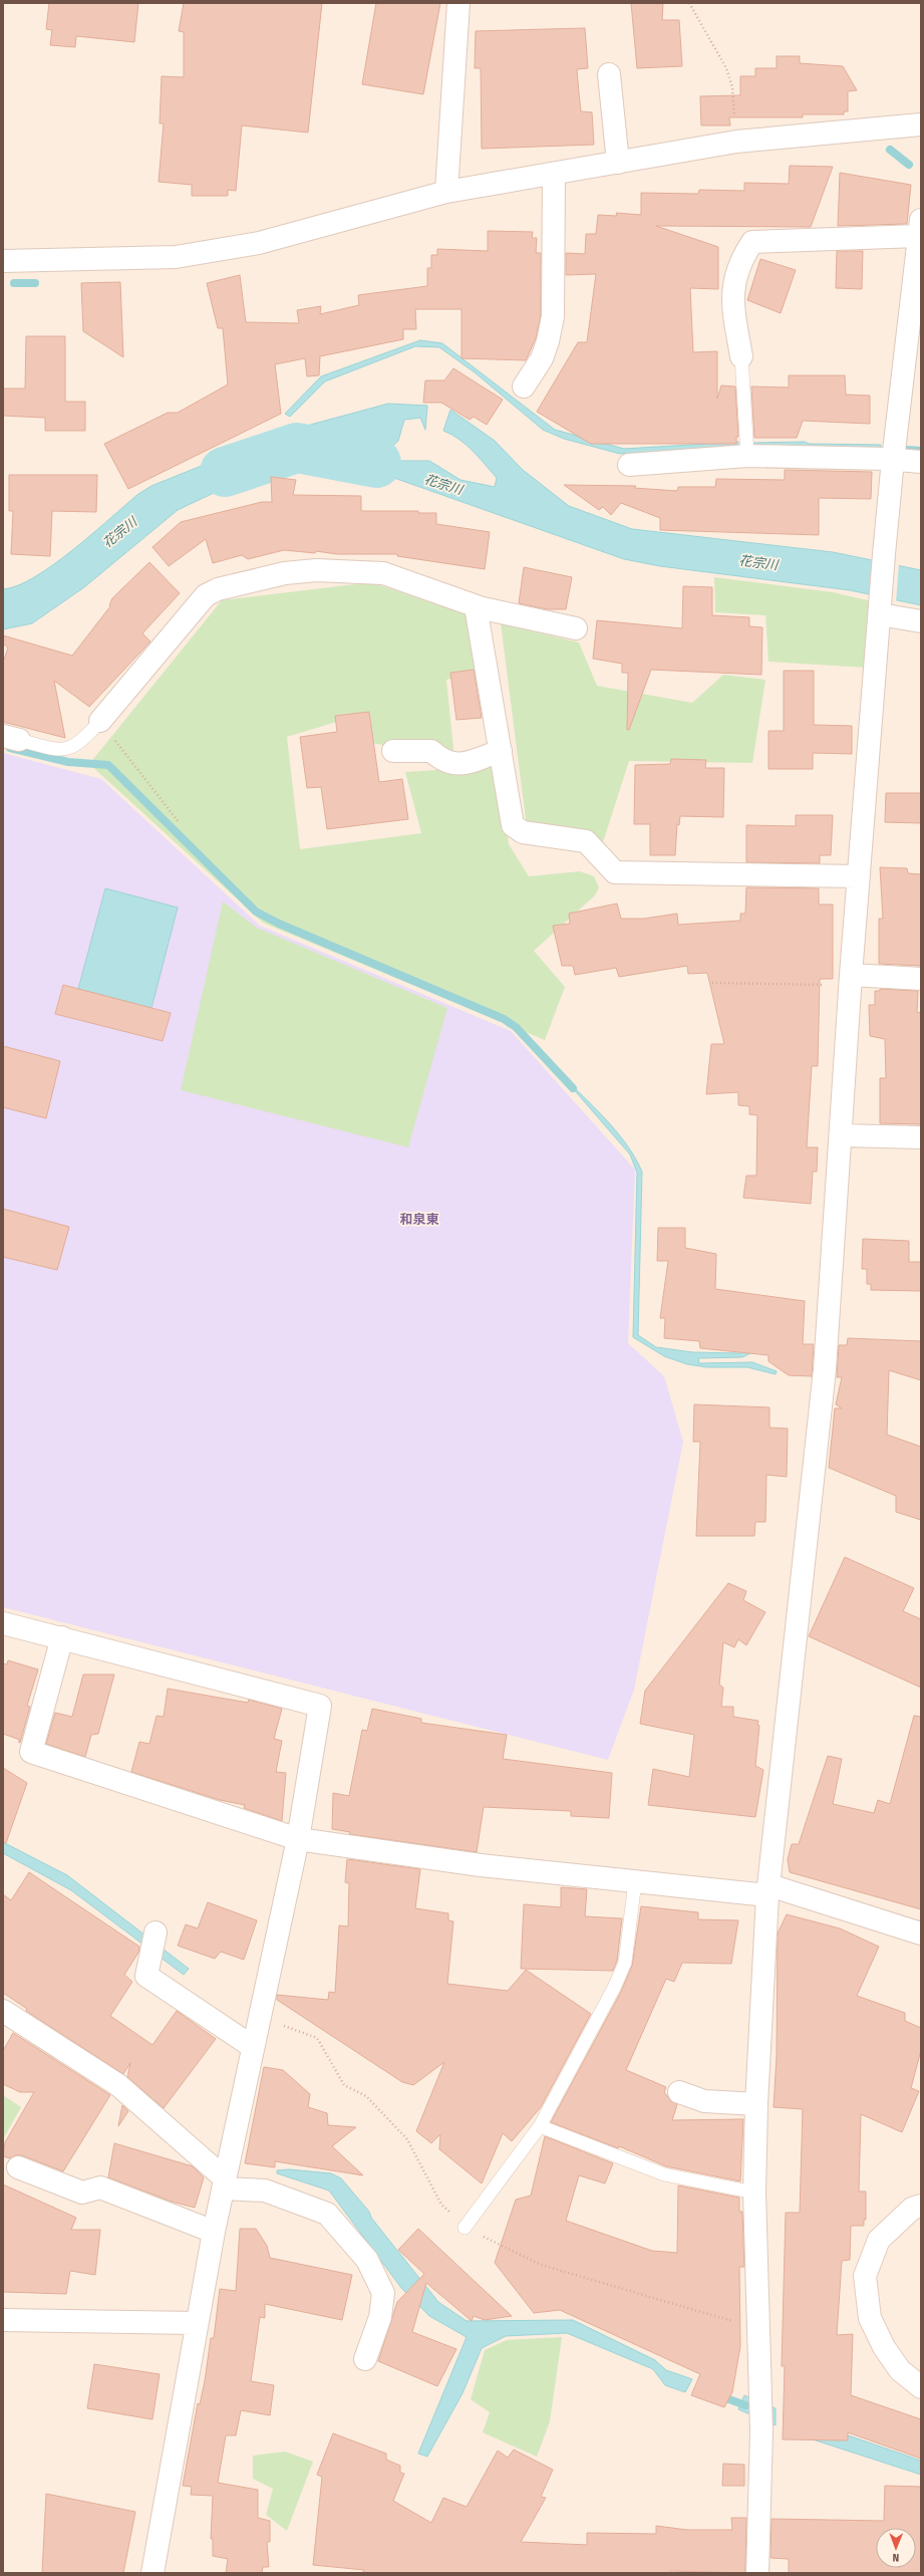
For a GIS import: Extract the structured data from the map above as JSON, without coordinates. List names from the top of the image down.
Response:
{
  "districts": ["和泉東"],
  "water": ["花宗川"],
  "north": "bottom"
}
